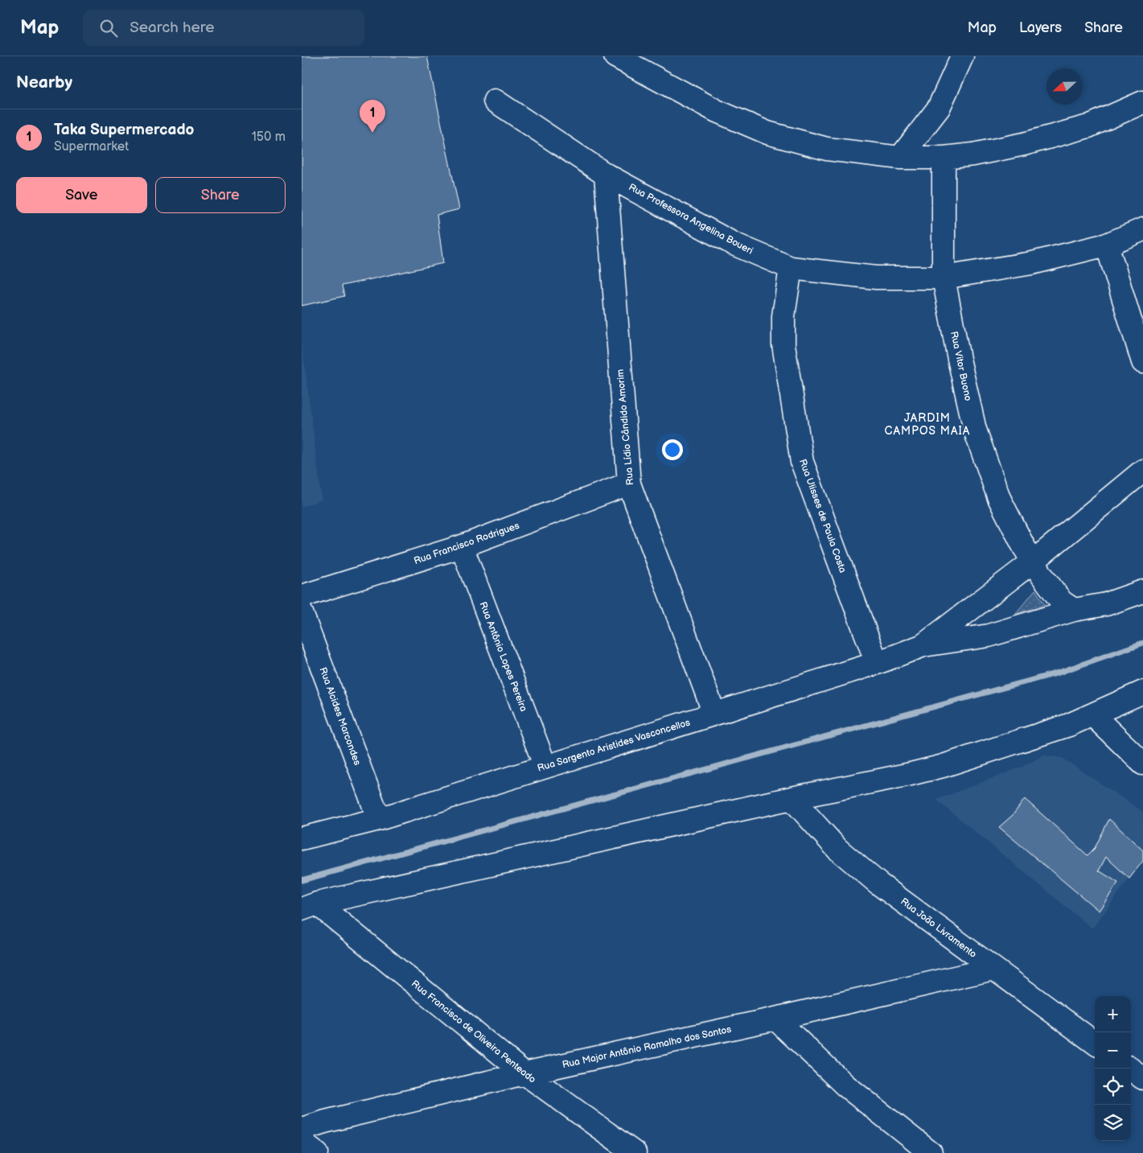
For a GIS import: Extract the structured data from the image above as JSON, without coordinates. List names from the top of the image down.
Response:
{
  "streets": {
    "street": [
      "Rua Professora Angelina Boueri",
      "Rua Vitor Buono",
      "Rua Lídio Cândido Amorim",
      "Rua Ulisses de Paula Costa",
      "Rua Francisco Rodrigues",
      "Rua Antônio Lopes Pereira",
      "Rua Alcides Marcondes",
      "Rua Sargento Aristides Vasconcellos",
      "Rua João Livramento",
      "Rua Francisco de Oliveira Penteado",
      "Rua Major Antônio Ramalho dos Santos"
    ]
  },
  "crossings": [
    ["Rua Professora Angelina Boueri", "Rua Vitor Buono"],
    ["Rua Professora Angelina Boueri", "Rua Lídio Cândido Amorim"],
    ["Rua Professora Angelina Boueri", "Rua Ulisses de Paula Costa"],
    ["Rua Vitor Buono", "Rua Sargento Aristides Vasconcellos"],
    ["Rua Lídio Cândido Amorim", "Rua Francisco Rodrigues"],
    ["Rua Lídio Cândido Amorim", "Rua Sargento Aristides Vasconcellos"],
    ["Rua Ulisses de Paula Costa", "Rua Sargento Aristides Vasconcellos"],
    ["Rua Francisco Rodrigues", "Rua Antônio Lopes Pereira"],
    ["Rua Antônio Lopes Pereira", "Rua Sargento Aristides Vasconcellos"],
    ["Rua Alcides Marcondes", "Rua Sargento Aristides Vasconcellos"],
    ["Rua João Livramento", "Rua Major Antônio Ramalho dos Santos"],
    ["Rua Francisco de Oliveira Penteado", "Rua Major Antônio Ramalho dos Santos"]
  ],
  "districts": ["JARDIM CAMPOS MAIA"],
  "north": "left",
  "page": {
    "header": "Map",
    "search": "Search here",
    "nav": ["Map", "Layers", "Share"],
    "heading": "Nearby",
    "pins": "1",
    "list": [
      {
        "mark": "1",
        "name": "Taka Supermercado",
        "note": "Supermarket",
        "value": "150 m"
      }
    ],
    "buttons": ["Save", "Share"],
    "map_buttons": ["+", "−"]
  }
}
